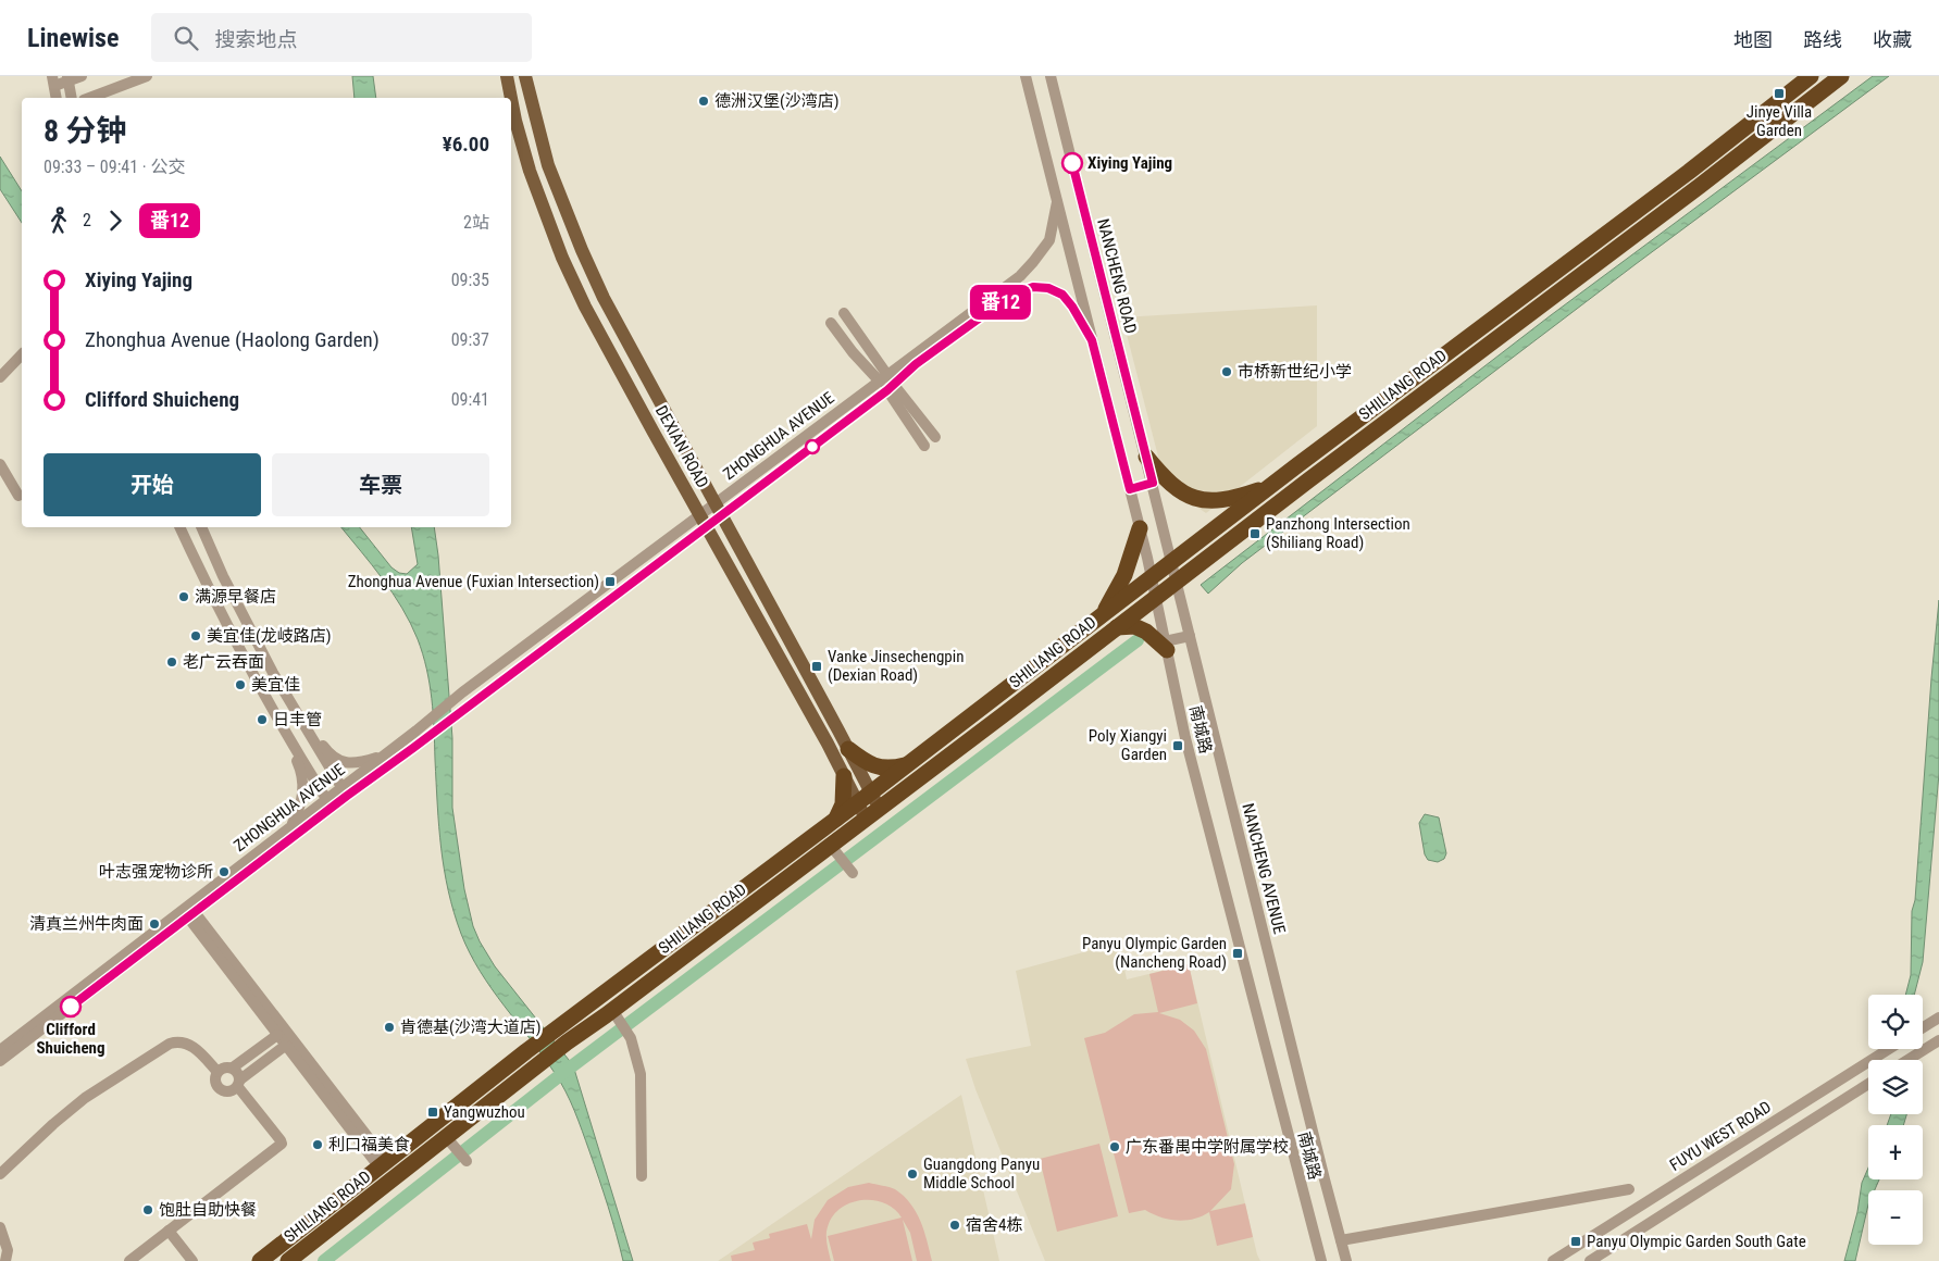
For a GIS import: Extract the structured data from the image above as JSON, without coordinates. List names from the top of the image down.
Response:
{
  "streets": {
    "highway": ["SHILIANG ROAD"],
    "main road": ["DEXIAN ROAD"],
    "street": [
      "NANCHENG ROAD",
      "ZHONGHUA AVENUE",
      "南城路",
      "NANCHENG AVENUE",
      "FUYU WEST ROAD"
    ]
  },
  "crossings": [
    ["NANCHENG ROAD", "NANCHENG AVENUE"],
    ["SHILIANG ROAD", "DEXIAN ROAD"],
    ["SHILIANG ROAD", "南城路"],
    ["SHILIANG ROAD", "NANCHENG AVENUE"],
    ["ZHONGHUA AVENUE", "DEXIAN ROAD"],
    ["ZHONGHUA AVENUE", "南城路"]
  ],
  "places": {
    "transit": [
      "Jinye Villa Garden",
      "Panzhong Intersection (Shiliang Road)",
      "Zhonghua Avenue (Fuxian Intersection)",
      "Vanke Jinsechengpin (Dexian Road)",
      "Poly Xiangyi Garden",
      "Panyu Olympic Garden (Nancheng Road)",
      "Yangwuzhou",
      "Panyu Olympic Garden South Gate"
    ],
    "other": [
      "德洲汉堡(沙湾店)",
      "Xiying Yajing",
      "市桥新世纪小学",
      "满源早餐店",
      "美宜佳(龙岐路店)",
      "老广云吞面",
      "美宜佳",
      "日丰管",
      "叶志强宠物诊所",
      "清真兰州牛肉面",
      "Clifford Shuicheng",
      "肯德基(沙湾大道店)",
      "利口福美食",
      "广东番禺中学附属学校",
      "Guangdong Panyu Middle School",
      "饱肚自助快餐",
      "宿舍4栋"
    ]
  },
  "lines": ["bus line 番12"],
  "page": {
    "header": "Linewise",
    "search": "搜索地点",
    "nav": ["地图", "路线", "收藏"],
    "on_map": "番12",
    "heading": ["8 分钟", "09:33 – 09:41 · 公交", "¥6.00"],
    "legs": ["2", "番12", "2站"],
    "list": [
      {
        "name": "Xiying Yajing",
        "value": "09:35"
      },
      {
        "name": "Zhonghua Avenue (Haolong Garden)",
        "value": "09:37"
      },
      {
        "name": "Clifford Shuicheng",
        "value": "09:41"
      }
    ],
    "buttons": ["开始", "车票"],
    "map_buttons": ["+", "−"]
  }
}
